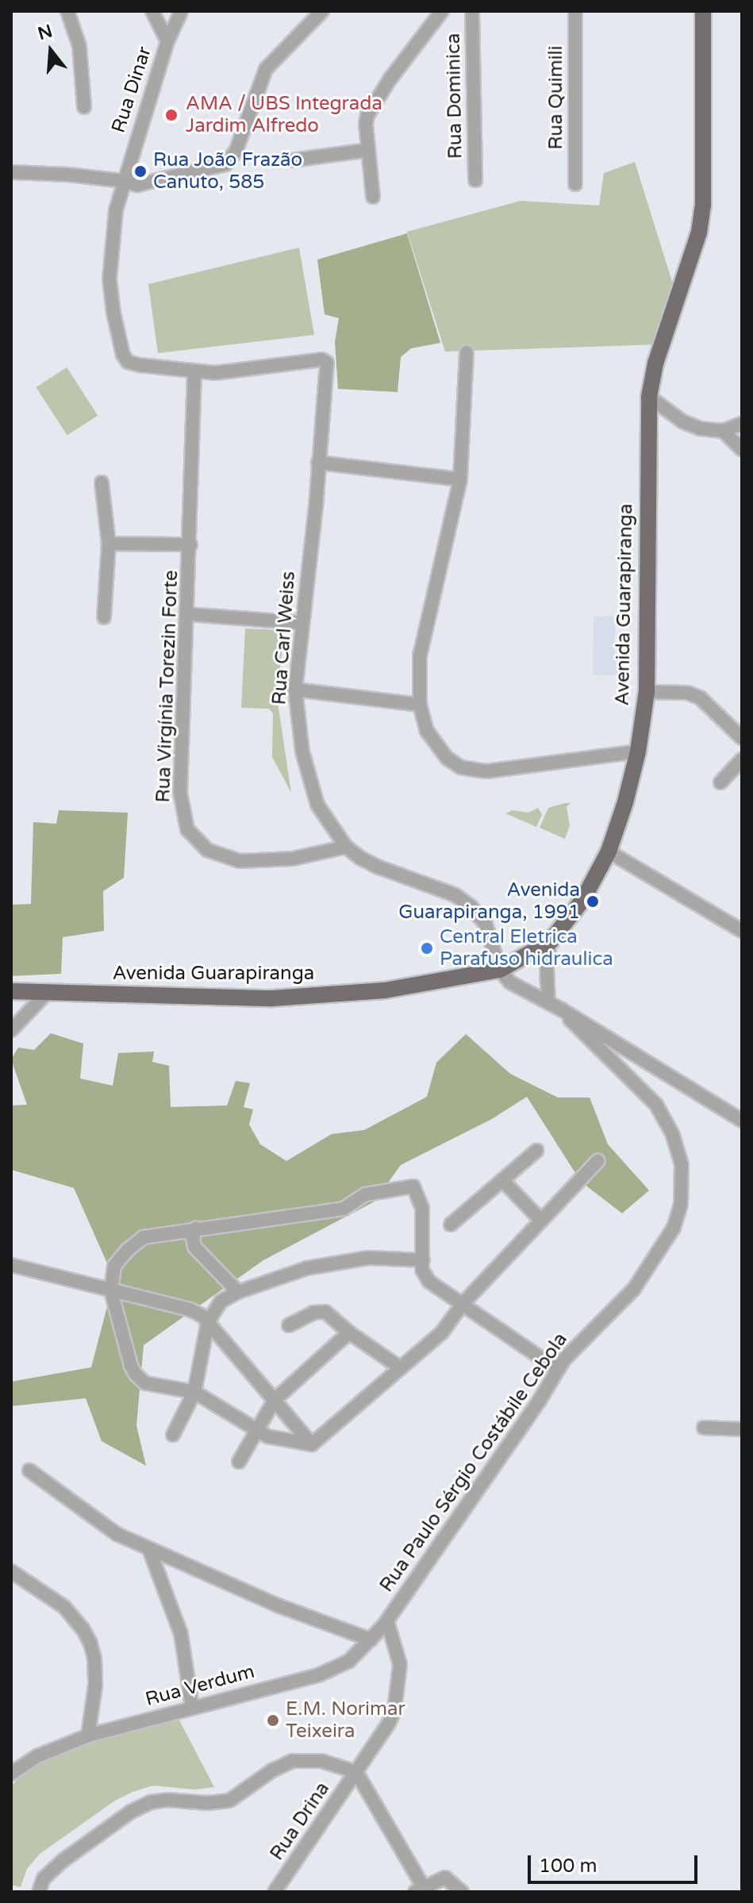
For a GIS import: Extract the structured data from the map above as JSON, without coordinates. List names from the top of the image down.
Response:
{
  "streets": {
    "main road": ["Avenida Guarapiranga"],
    "street": [
      "Rua Dinar",
      "Rua Dominica",
      "Rua Quimili",
      "Rua Carl Weiss",
      "Rua Virgínia Torezin Forte",
      "Rua Paulo Sérgio Costábile Cebola",
      "Rua Verdum",
      "Rua Drina"
    ]
  },
  "crossings": [
    ["Rua Dinar", "Rua Carl Weiss"],
    ["Rua Dinar", "Rua Virgínia Torezin Forte"],
    ["Avenida Guarapiranga", "Rua Carl Weiss"],
    ["Rua Carl Weiss", "Rua Virgínia Torezin Forte"],
    ["Rua Paulo Sérgio Costábile Cebola", "Rua Verdum"],
    ["Rua Paulo Sérgio Costábile Cebola", "Rua Drina"]
  ],
  "places": [
    "AMA / UBS Integrada Jardim Alfredo",
    "Rua João Frazão Canuto, 585",
    "Avenida Guarapiranga, 1991",
    "Central Eletrica Parafuso hidraulica",
    "E.M. Norimar Teixeira"
  ],
  "scale_bar": "100 m",
  "north": "top"
}
